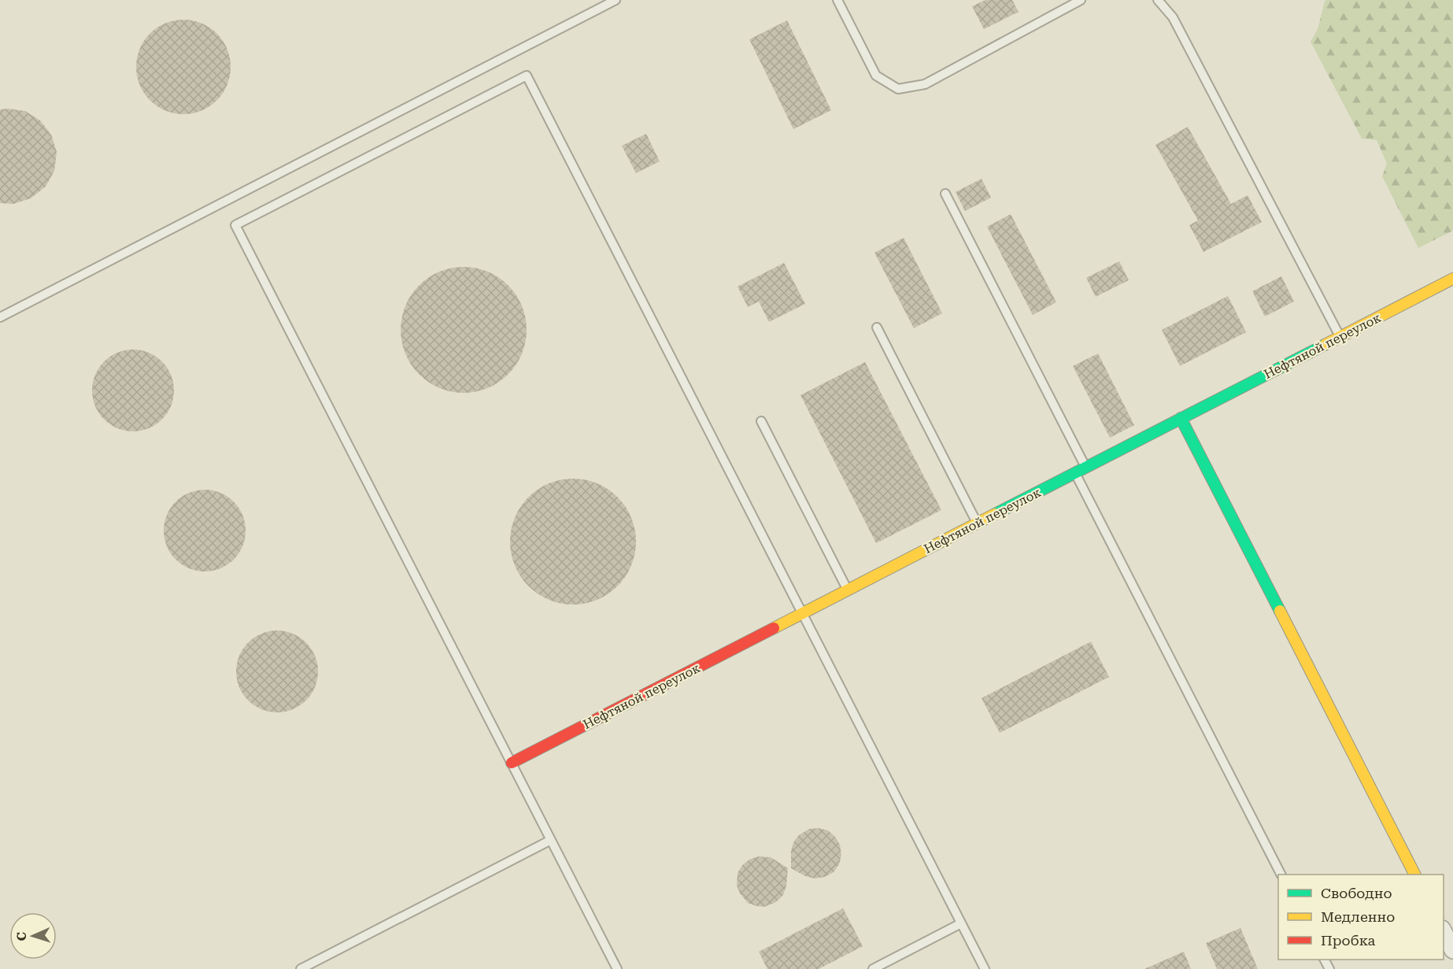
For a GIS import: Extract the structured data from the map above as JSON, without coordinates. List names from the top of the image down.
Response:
{
  "streets": {
    "street": ["Нефтяной переулок"]
  },
  "legend": ["Свободно", "Медленно", "Пробка"],
  "north": "left"
}
